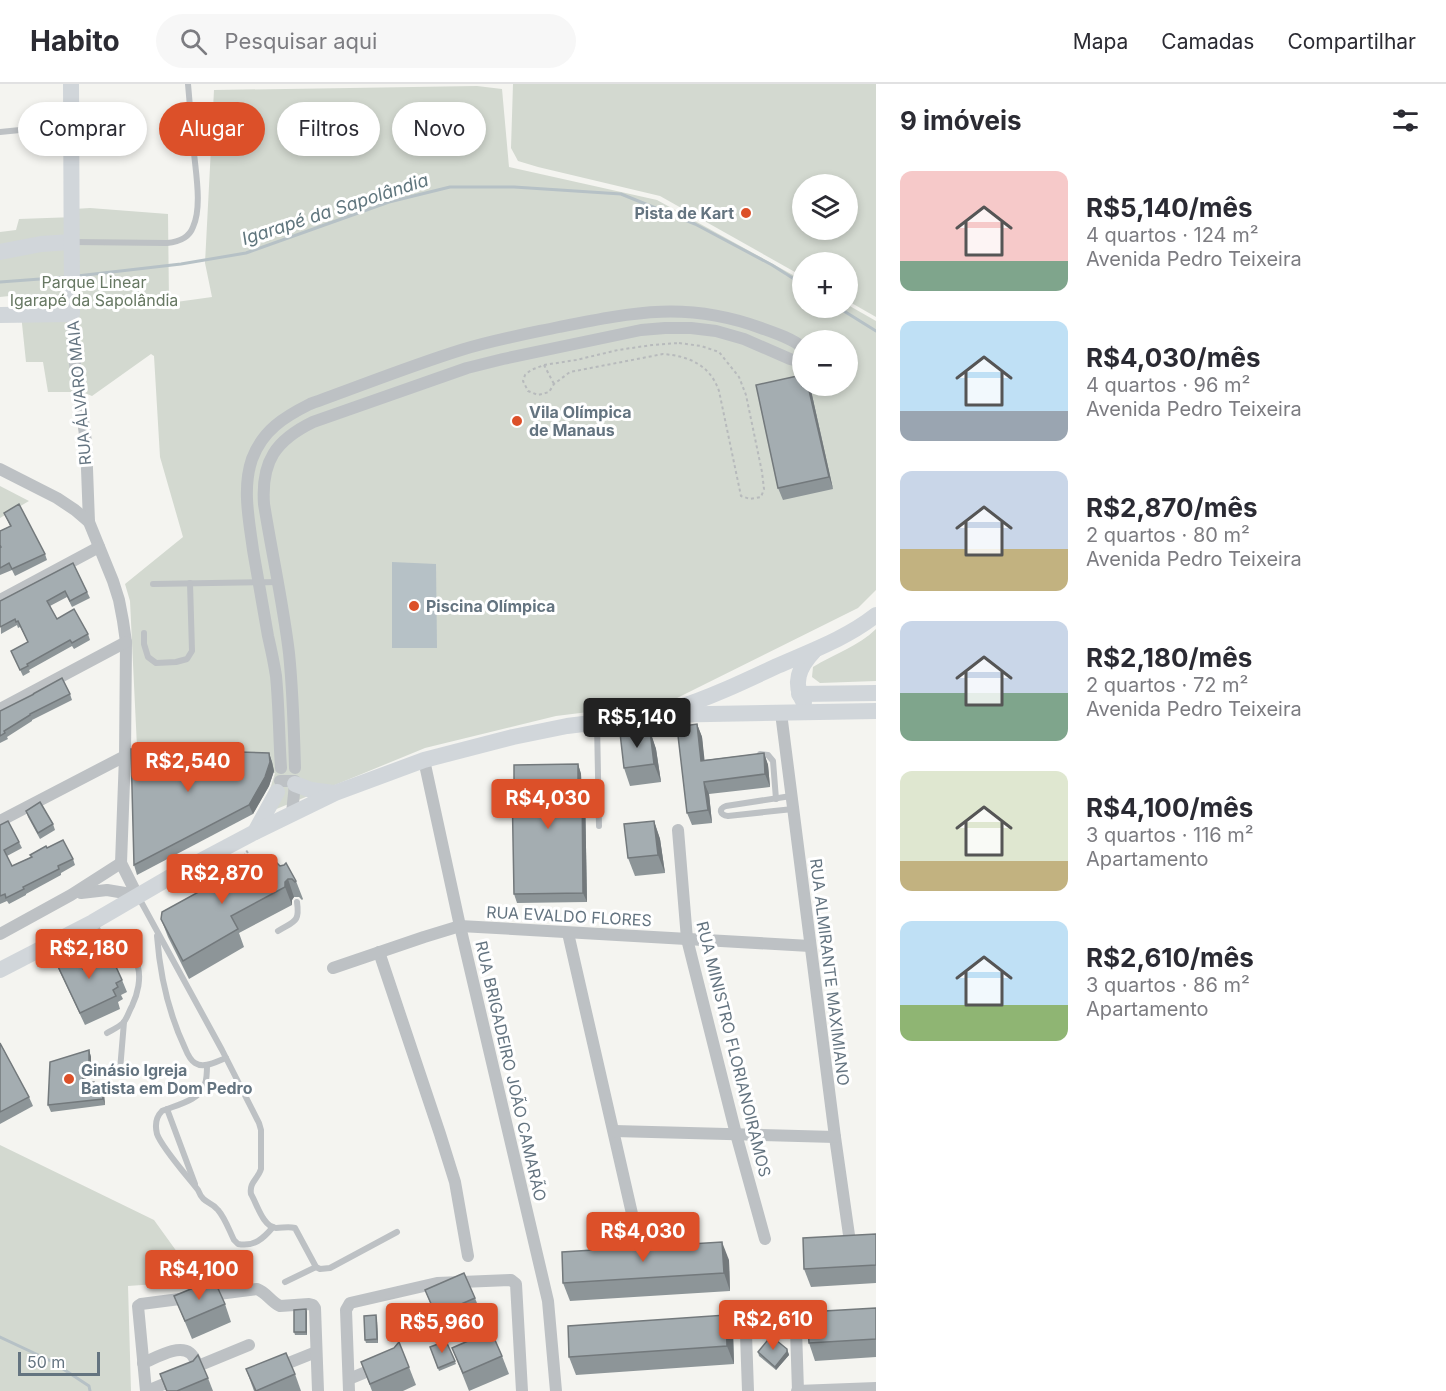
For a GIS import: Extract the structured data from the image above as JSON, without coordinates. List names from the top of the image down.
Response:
{
  "streets": {
    "street": [
      "RUA ÁLVARO MAIA",
      "RUA EVALDO FLORES",
      "RUA ALMIRANTE MAXIMIANO",
      "RUA MINISTRO FLORIANOIRAMOS",
      "RUA BRIGADEIRO JOÃO CAMARÃO"
    ]
  },
  "crossings": [
    ["RUA EVALDO FLORES", "RUA ALMIRANTE MAXIMIANO"],
    ["RUA EVALDO FLORES", "RUA MINISTRO FLORIANOIRAMOS"],
    ["RUA EVALDO FLORES", "RUA BRIGADEIRO JOÃO CAMARÃO"]
  ],
  "water": ["Igarapé da Sapolândia"],
  "parks": ["Parque Linear Igarapé da Sapolândia"],
  "places": [
    "Pista de Kart",
    "Vila Olímpica de Manaus",
    "Piscina Olímpica",
    "Ginásio Igreja Batista em Dom Pedro"
  ],
  "scale_bar": "50 m",
  "page": {
    "header": "Habito",
    "search": "Pesquisar aqui",
    "nav": ["Mapa", "Camadas", "Compartilhar"],
    "heading": "9 imóveis",
    "chip": [
      "Comprar",
      "Alugar",
      "Filtros",
      "Novo"
    ],
    "list": [
      {
        "name": "R$5,140/mês",
        "note": "4 quartos · 124 m² · Avenida Pedro Teixeira"
      },
      {
        "name": "R$4,030/mês",
        "note": "4 quartos · 96 m² · Avenida Pedro Teixeira"
      },
      {
        "name": "R$2,870/mês",
        "note": "2 quartos · 80 m² · Avenida Pedro Teixeira"
      },
      {
        "name": "R$2,180/mês",
        "note": "2 quartos · 72 m² · Avenida Pedro Teixeira"
      },
      {
        "name": "R$4,100/mês",
        "note": "3 quartos · 116 m² · Apartamento"
      },
      {
        "name": "R$2,610/mês",
        "note": "3 quartos · 86 m² · Apartamento"
      }
    ],
    "map_buttons": ["+", "−"],
    "price": [
      "R$5,140",
      "R$2,540",
      "R$4,030",
      "R$2,870",
      "R$2,180",
      "R$4,030",
      "R$4,100",
      "R$2,610",
      "R$5,960"
    ],
    "scale": "50 m"
  }
}
